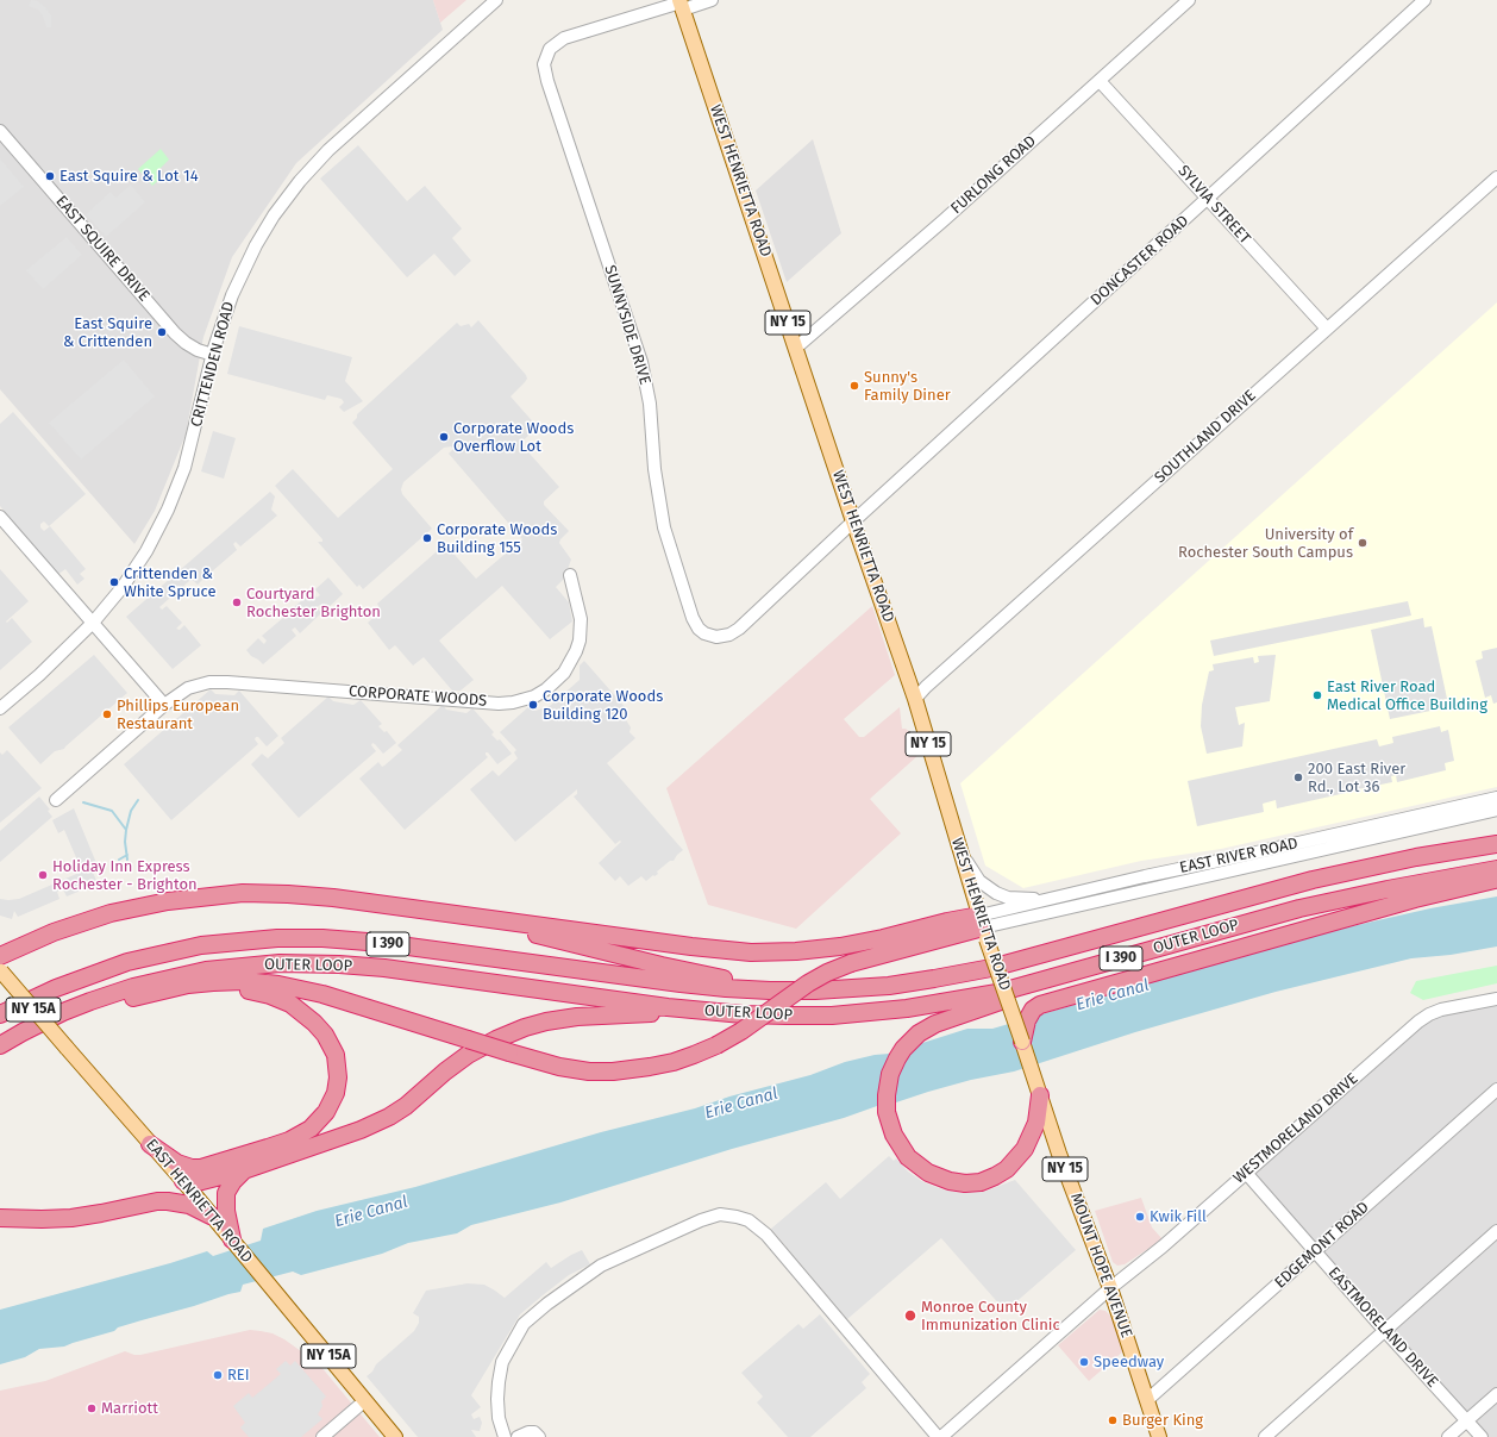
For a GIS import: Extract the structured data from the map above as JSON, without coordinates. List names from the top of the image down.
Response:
{
  "streets": {
    "highway": ["OUTER LOOP", "I 390"],
    "main road": [
      "WEST HENRIETTA ROAD",
      "NY 15",
      "NY 15A",
      "EAST HENRIETTA ROAD",
      "MOUNT HOPE AVENUE"
    ],
    "street": [
      "FURLONG ROAD",
      "SYLVIA STREET",
      "EAST SQUIRE DRIVE",
      "DONCASTER ROAD",
      "SUNNYSIDE DRIVE",
      "CRITTENDEN ROAD",
      "SOUTHLAND DRIVE",
      "CORPORATE WOODS",
      "EAST RIVER ROAD",
      "WESTMORELAND DRIVE",
      "EDGEMONT ROAD",
      "EASTMORELAND DRIVE"
    ]
  },
  "crossings": [
    ["FURLONG ROAD", "WEST HENRIETTA ROAD"],
    ["FURLONG ROAD", "SYLVIA STREET"],
    ["WEST HENRIETTA ROAD", "DONCASTER ROAD"],
    ["WEST HENRIETTA ROAD", "SUNNYSIDE DRIVE"],
    ["WEST HENRIETTA ROAD", "SOUTHLAND DRIVE"],
    ["WEST HENRIETTA ROAD", "EAST RIVER ROAD"],
    ["WEST HENRIETTA ROAD", "MOUNT HOPE AVENUE"],
    ["SYLVIA STREET", "DONCASTER ROAD"],
    ["SYLVIA STREET", "SOUTHLAND DRIVE"],
    ["EAST SQUIRE DRIVE", "CRITTENDEN ROAD"],
    ["DONCASTER ROAD", "SUNNYSIDE DRIVE"],
    ["WESTMORELAND DRIVE", "MOUNT HOPE AVENUE"],
    ["WESTMORELAND DRIVE", "EASTMORELAND DRIVE"],
    ["EDGEMONT ROAD", "MOUNT HOPE AVENUE"],
    ["EDGEMONT ROAD", "EASTMORELAND DRIVE"]
  ],
  "water": ["Erie Canal"],
  "places": [
    "East Squire & Lot 14",
    "East Squire & Crittenden",
    "Sunny's Family Diner",
    "Corporate Woods Overflow Lot",
    "Corporate Woods Building 155",
    "University of Rochester South Campus",
    "Crittenden & White Spruce",
    "Courtyard Rochester Brighton",
    "East River Road Medical Office Building",
    "Corporate Woods Building 120",
    "Phillips European Restaurant",
    "200 East River Rd., Lot 36",
    "Holiday Inn Express Rochester - Brighton",
    "Kwik Fill",
    "Monroe County Immunization Clinic",
    "Speedway",
    "REI",
    "Marriott",
    "Burger King"
  ]
}
